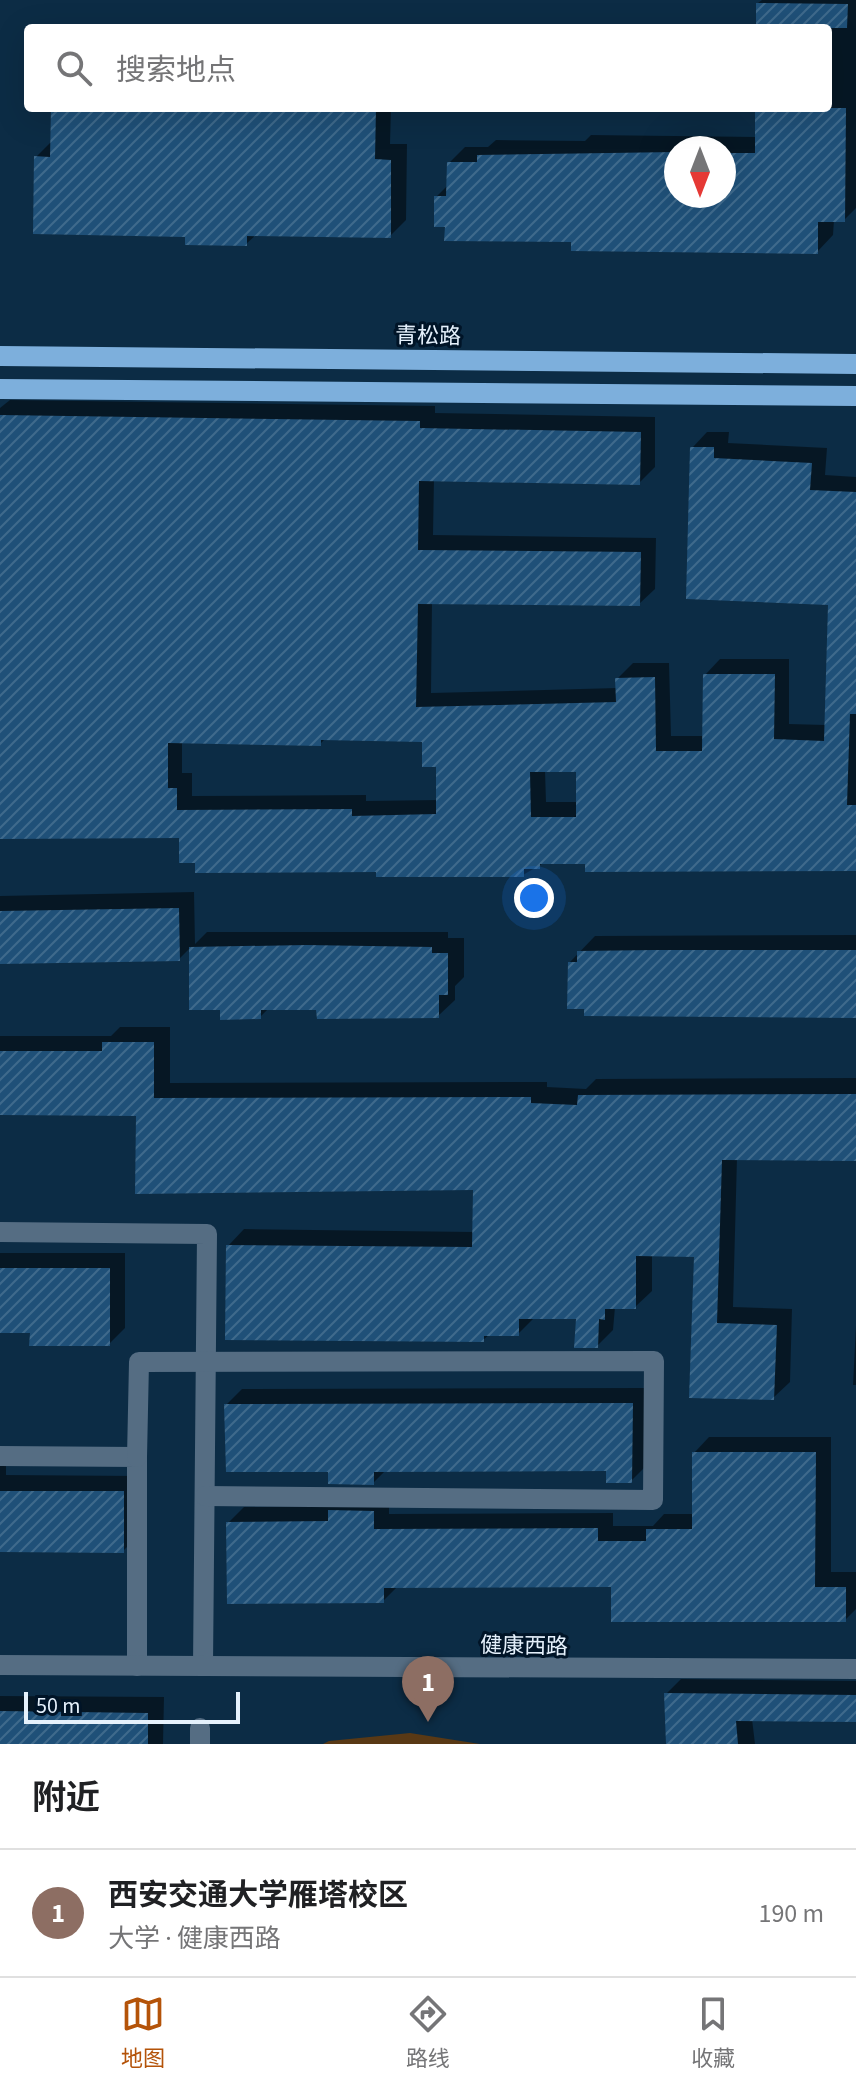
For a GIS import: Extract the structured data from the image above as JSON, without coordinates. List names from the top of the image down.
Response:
{
  "streets": {
    "main road": ["青松路"],
    "street": ["健康西路"]
  },
  "scale_bar": "50 m",
  "north": "bottom",
  "page": {
    "search": "搜索地点",
    "pins": "1",
    "scale": "50 m",
    "heading": "附近",
    "list": [
      {
        "mark": "1",
        "name": "西安交通大学雁塔校区",
        "note": "大学 · 健康西路",
        "value": "190 m"
      }
    ],
    "nav": ["地图", "路线", "收藏"]
  }
}
